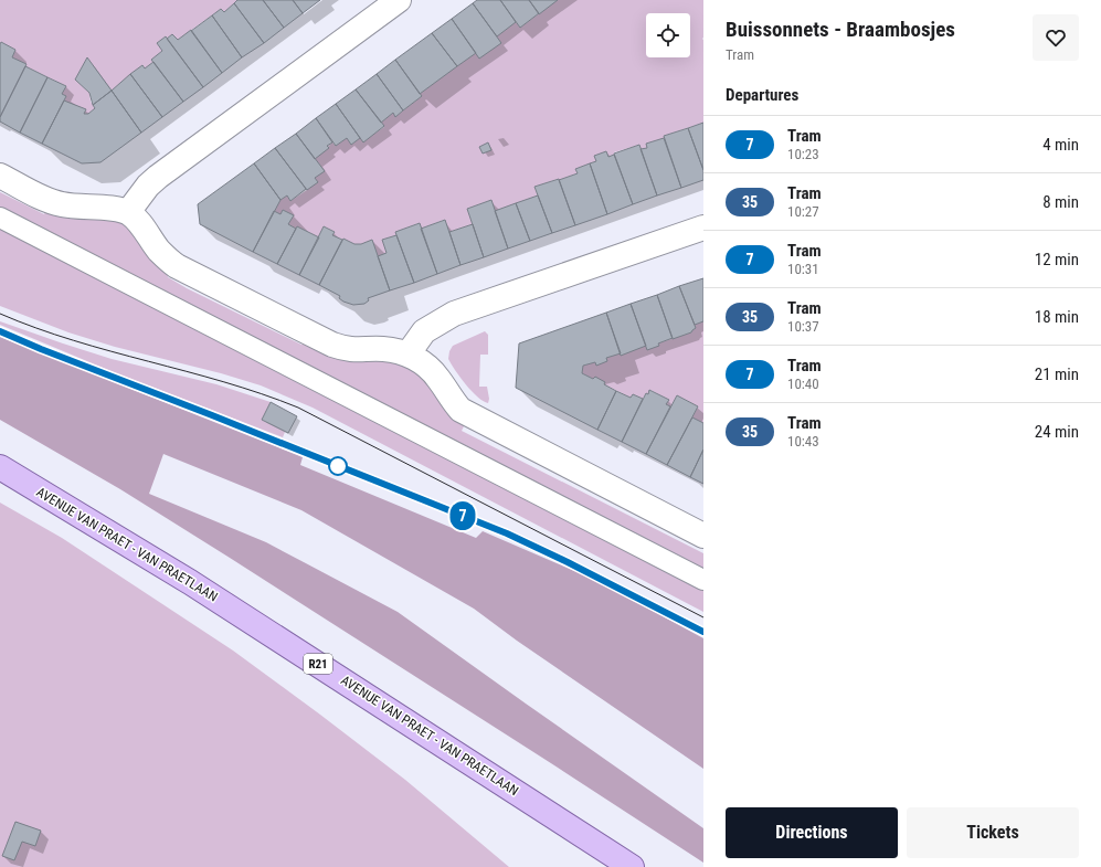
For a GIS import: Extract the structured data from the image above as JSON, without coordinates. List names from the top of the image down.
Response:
{
  "streets": {
    "main road": ["AVENUE VAN PRAET - VAN PRAETLAAN", "R21"]
  },
  "lines": ["tram line 7"],
  "page": {
    "on_map": "7",
    "heading": [
      ["Buissonnets - Braambosjes", "Tram"],
      "Departures"
    ],
    "list": [
      {
        "mark": "7",
        "name": "Tram",
        "note": "10:23",
        "value": "4 min"
      },
      {
        "mark": "35",
        "name": "Tram",
        "note": "10:27",
        "value": "8 min"
      },
      {
        "mark": "7",
        "name": "Tram",
        "note": "10:31",
        "value": "12 min"
      },
      {
        "mark": "35",
        "name": "Tram",
        "note": "10:37",
        "value": "18 min"
      },
      {
        "mark": "7",
        "name": "Tram",
        "note": "10:40",
        "value": "21 min"
      },
      {
        "mark": "35",
        "name": "Tram",
        "note": "10:43",
        "value": "24 min"
      }
    ],
    "buttons": ["Directions", "Tickets"]
  }
}
